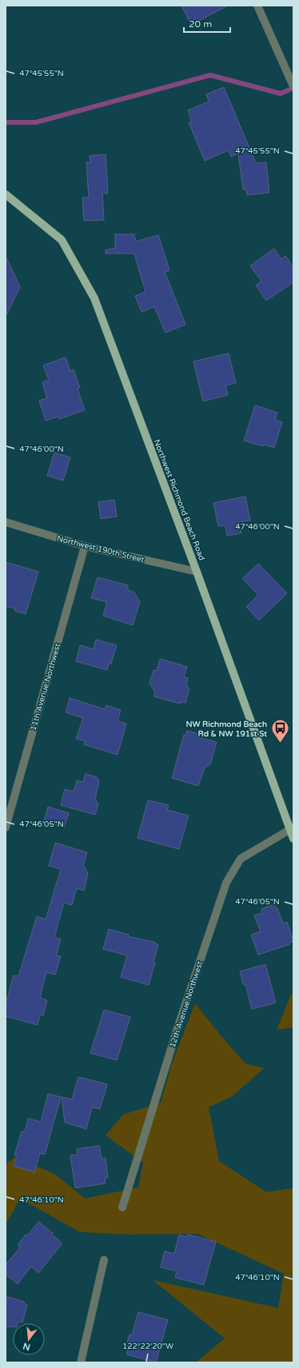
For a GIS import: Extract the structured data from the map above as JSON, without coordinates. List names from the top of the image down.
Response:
{
  "streets": {
    "main road": ["Northwest Richmond Beach Road"],
    "street": ["Northwest 190th Street", "11th Avenue Northwest", "12th Avenue Northwest"]
  },
  "crossings": [
    ["Northwest Richmond Beach Road", "Northwest 190th Street"],
    ["Northwest Richmond Beach Road", "12th Avenue Northwest"],
    ["Northwest 190th Street", "11th Avenue Northwest"]
  ],
  "places": {
    "bus stop": ["NW Richmond Beach Rd & NW 191st St"]
  },
  "scale_bar": "20 m",
  "north": "bottom",
  "coordinates": [
    "47°45'55\"N",
    "47°46'00\"N",
    "47°46'05\"N",
    "47°46'10\"N",
    "122°22'20\"W"
  ]
}
